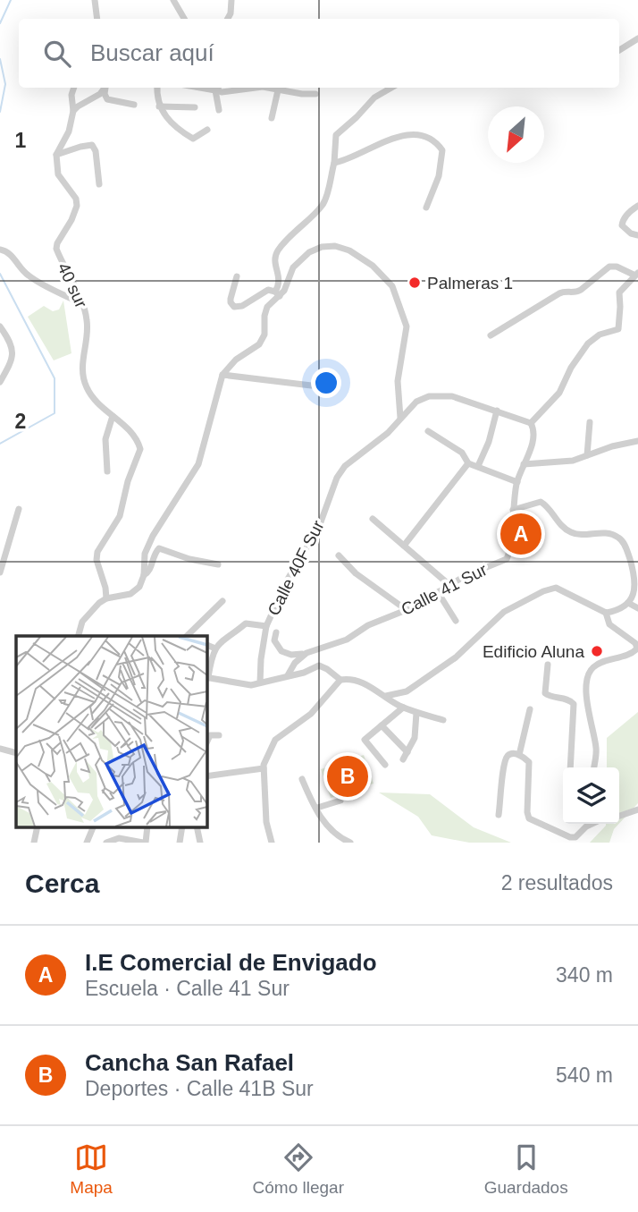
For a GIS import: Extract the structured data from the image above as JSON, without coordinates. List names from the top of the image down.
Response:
{
  "streets": {
    "street": ["40 sur", "Calle 40F Sur", "Calle 41 Sur"]
  },
  "places": ["Palmeras 1", "Edificio Aluna"],
  "north": "bottom left",
  "page": {
    "search": "Buscar aquí",
    "pins": ["A", "B"],
    "heading": ["Cerca", "2 resultados"],
    "list": [
      {
        "mark": "A",
        "name": "I.E Comercial de Envigado",
        "note": "Escuela · Calle 41 Sur",
        "value": "340 m"
      },
      {
        "mark": "B",
        "name": "Cancha San Rafael",
        "note": "Deportes · Calle 41B Sur",
        "value": "540 m"
      }
    ],
    "nav": ["Mapa", "Cómo llegar", "Guardados"]
  },
  "grid": {
    "rows": ["1", "2"]
  }
}
